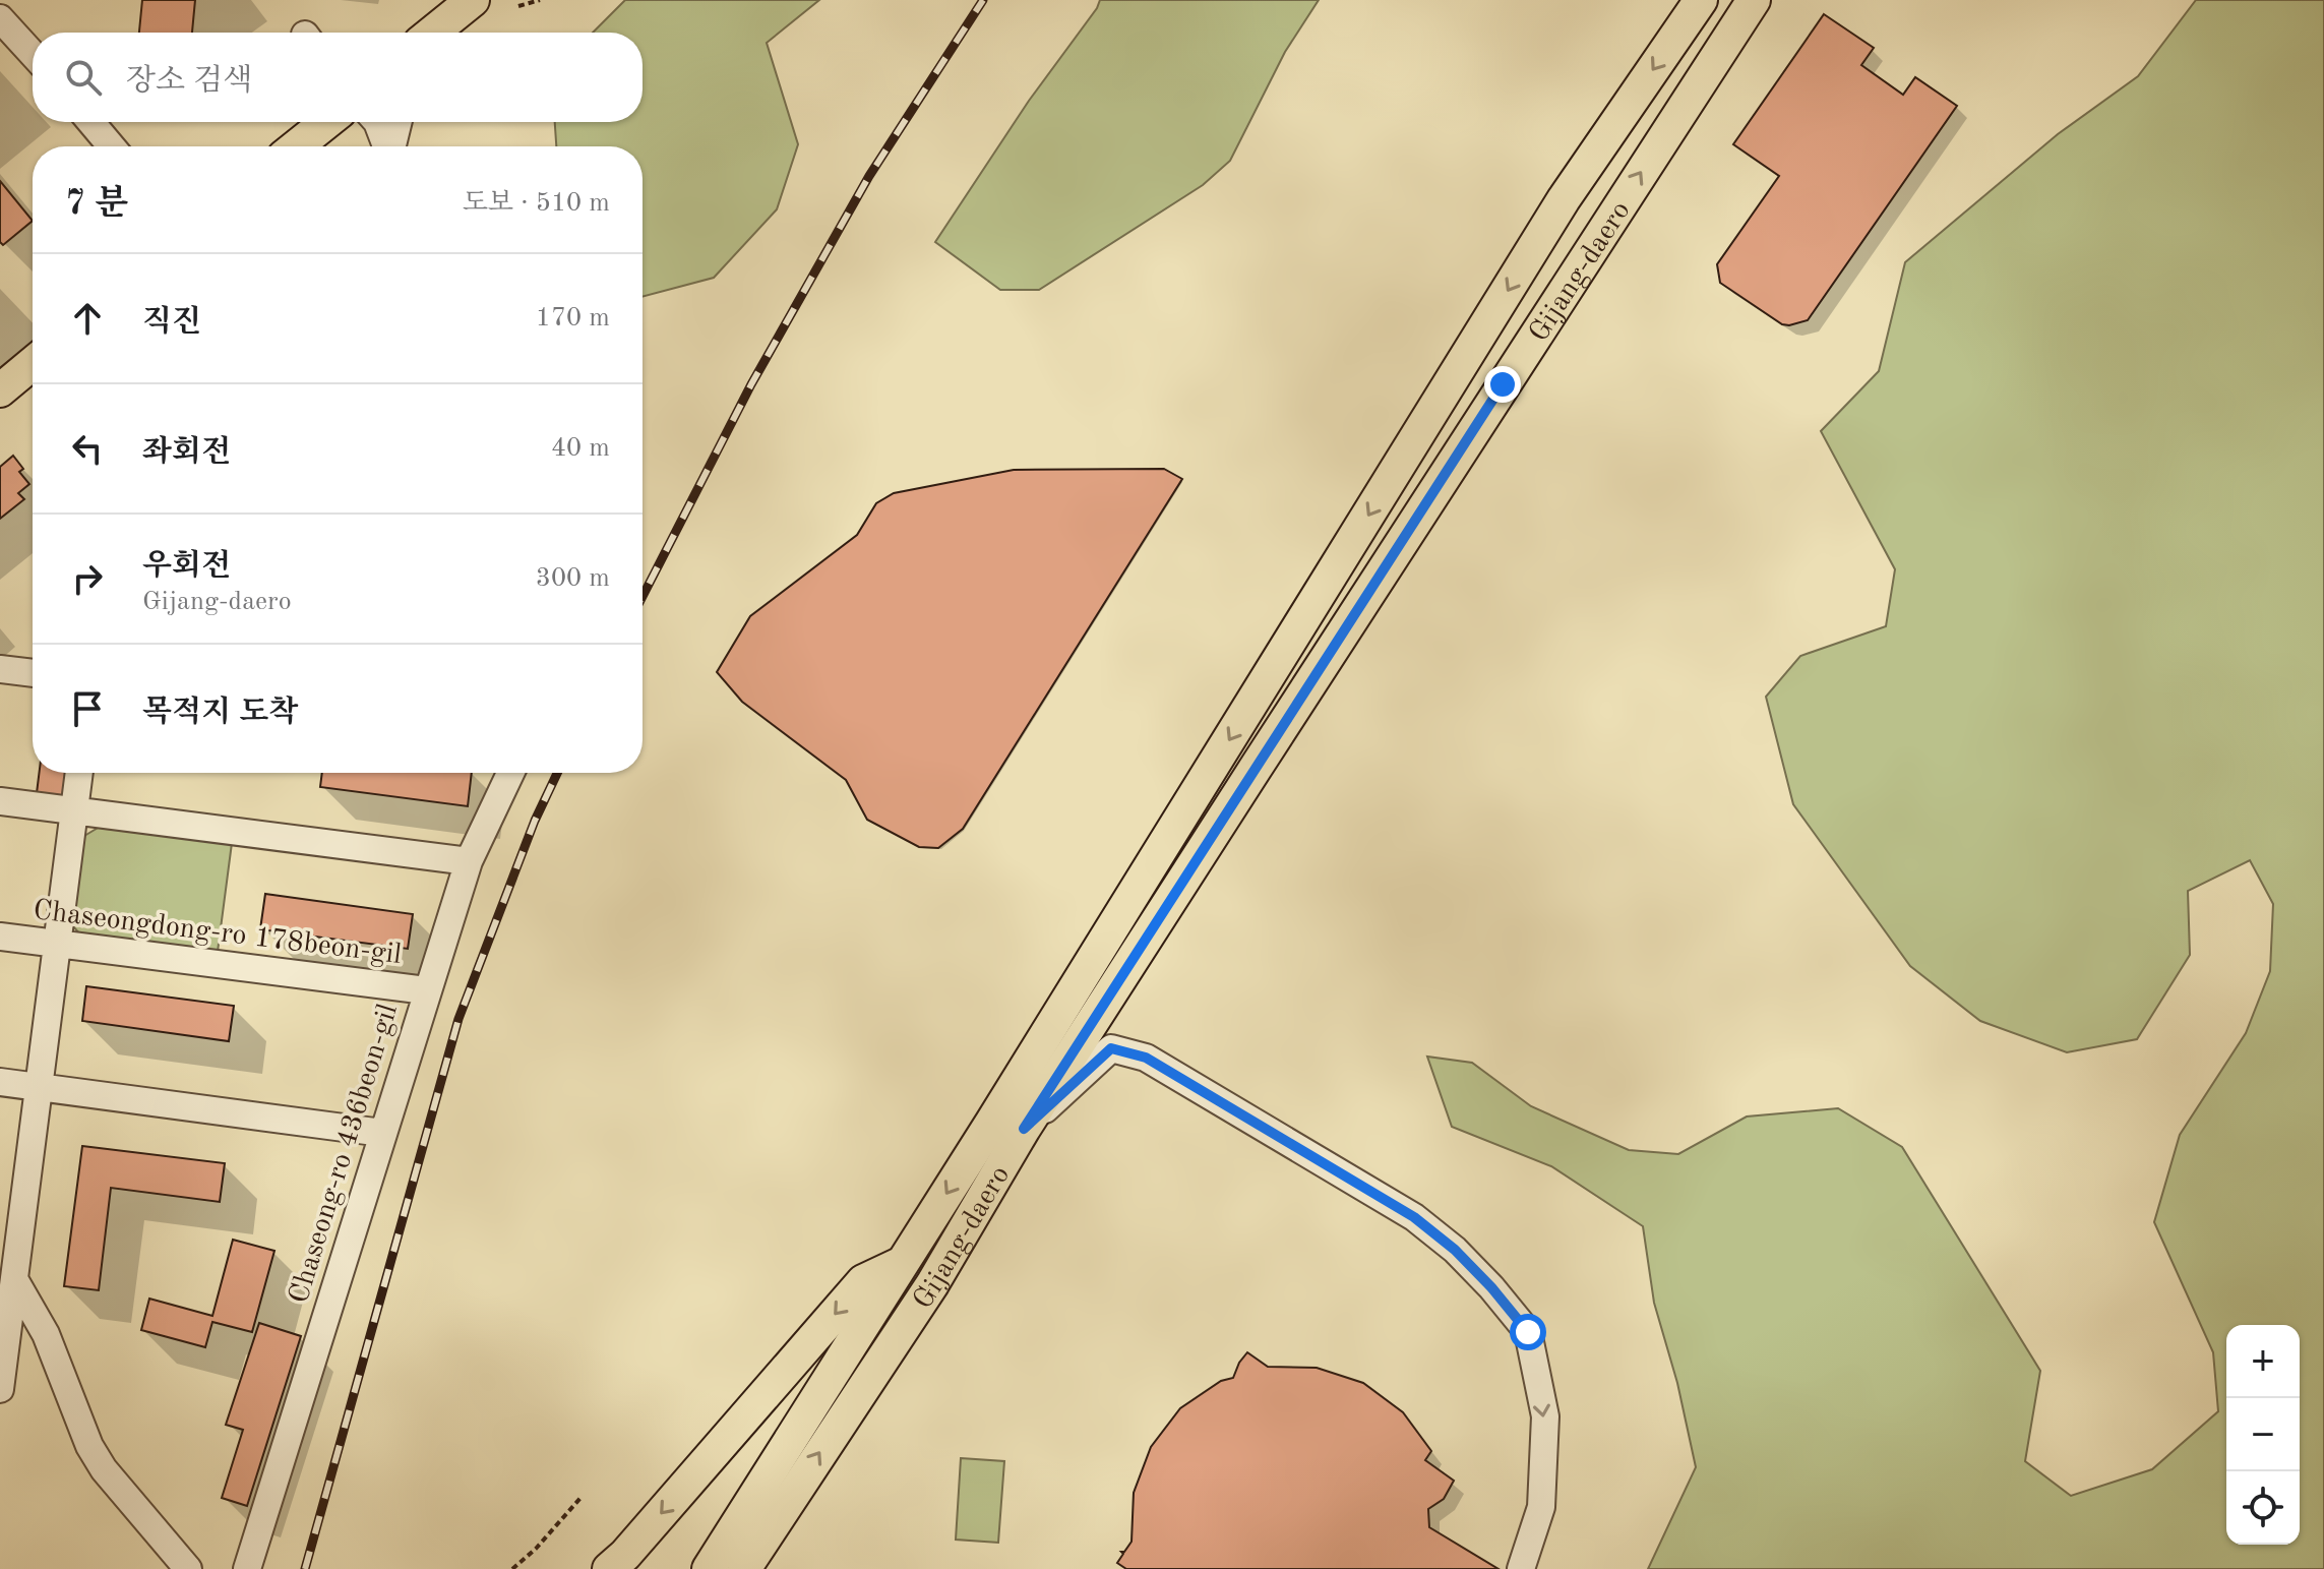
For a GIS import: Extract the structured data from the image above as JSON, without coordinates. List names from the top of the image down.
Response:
{
  "streets": {
    "main road": ["Gijang-daero"],
    "street": ["Chaseongdong-ro 178beon-gil", "Chaseong-ro 436beon-gil"]
  },
  "crossings": [
    ["Chaseongdong-ro 178beon-gil", "Chaseong-ro 436beon-gil"]
  ],
  "page": {
    "search": "장소 검색",
    "heading": ["7 분", "도보 · 510 m"],
    "list": [
      ["직진", "170 m"],
      ["좌회전", "40 m"],
      ["우회전", "Gijang-daero", "300 m"],
      "목적지 도착"
    ],
    "map_buttons": ["+", "−"]
  }
}
